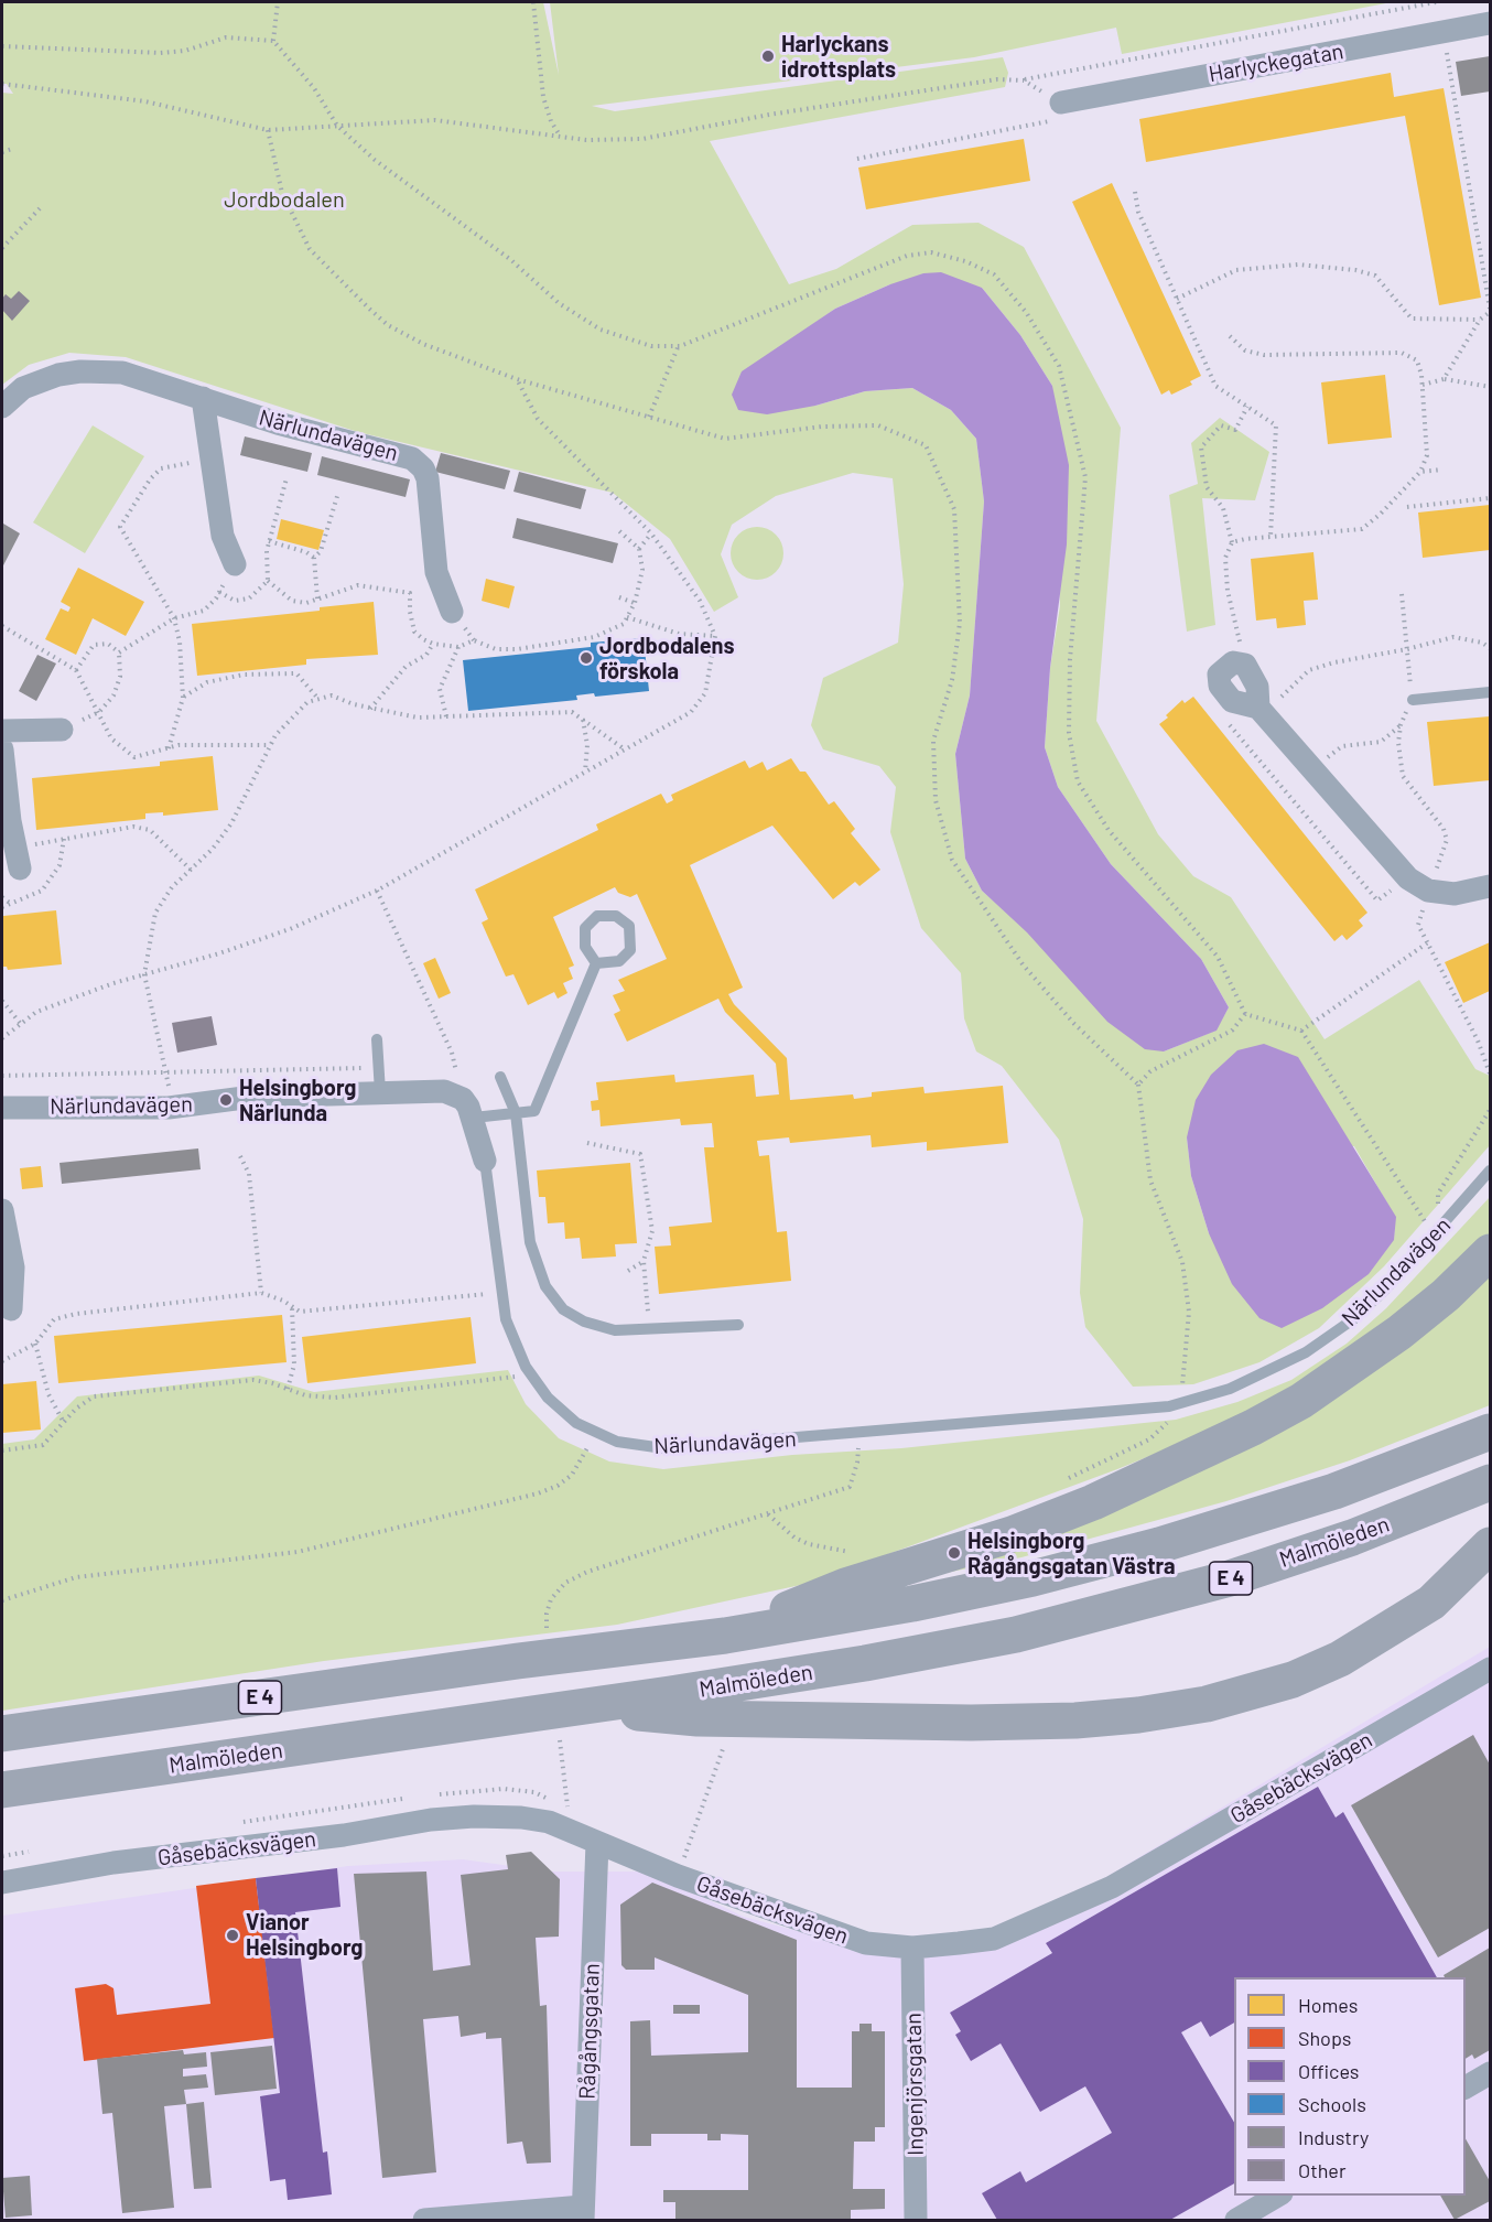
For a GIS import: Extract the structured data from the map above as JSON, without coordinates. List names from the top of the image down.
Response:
{
  "streets": {
    "highway": ["Malmöleden", "E 4"],
    "street": [
      "Harlyckegatan",
      "Närlundavägen",
      "Gåsebäcksvägen",
      "Rågångsgatan",
      "Ingenjörsgatan"
    ]
  },
  "crossings": [
    ["Gåsebäcksvägen", "Rågångsgatan"],
    ["Gåsebäcksvägen", "Ingenjörsgatan"]
  ],
  "parks": ["Jordbodalen"],
  "places": [
    "Harlyckans idrottsplats",
    "Jordbodalens förskola",
    "Helsingborg Närlunda",
    "Helsingborg Rågångsgatan Västra",
    "Vianor Helsingborg"
  ],
  "legend": [
    "Homes",
    "Shops",
    "Offices",
    "Schools",
    "Industry",
    "Other"
  ]
}
